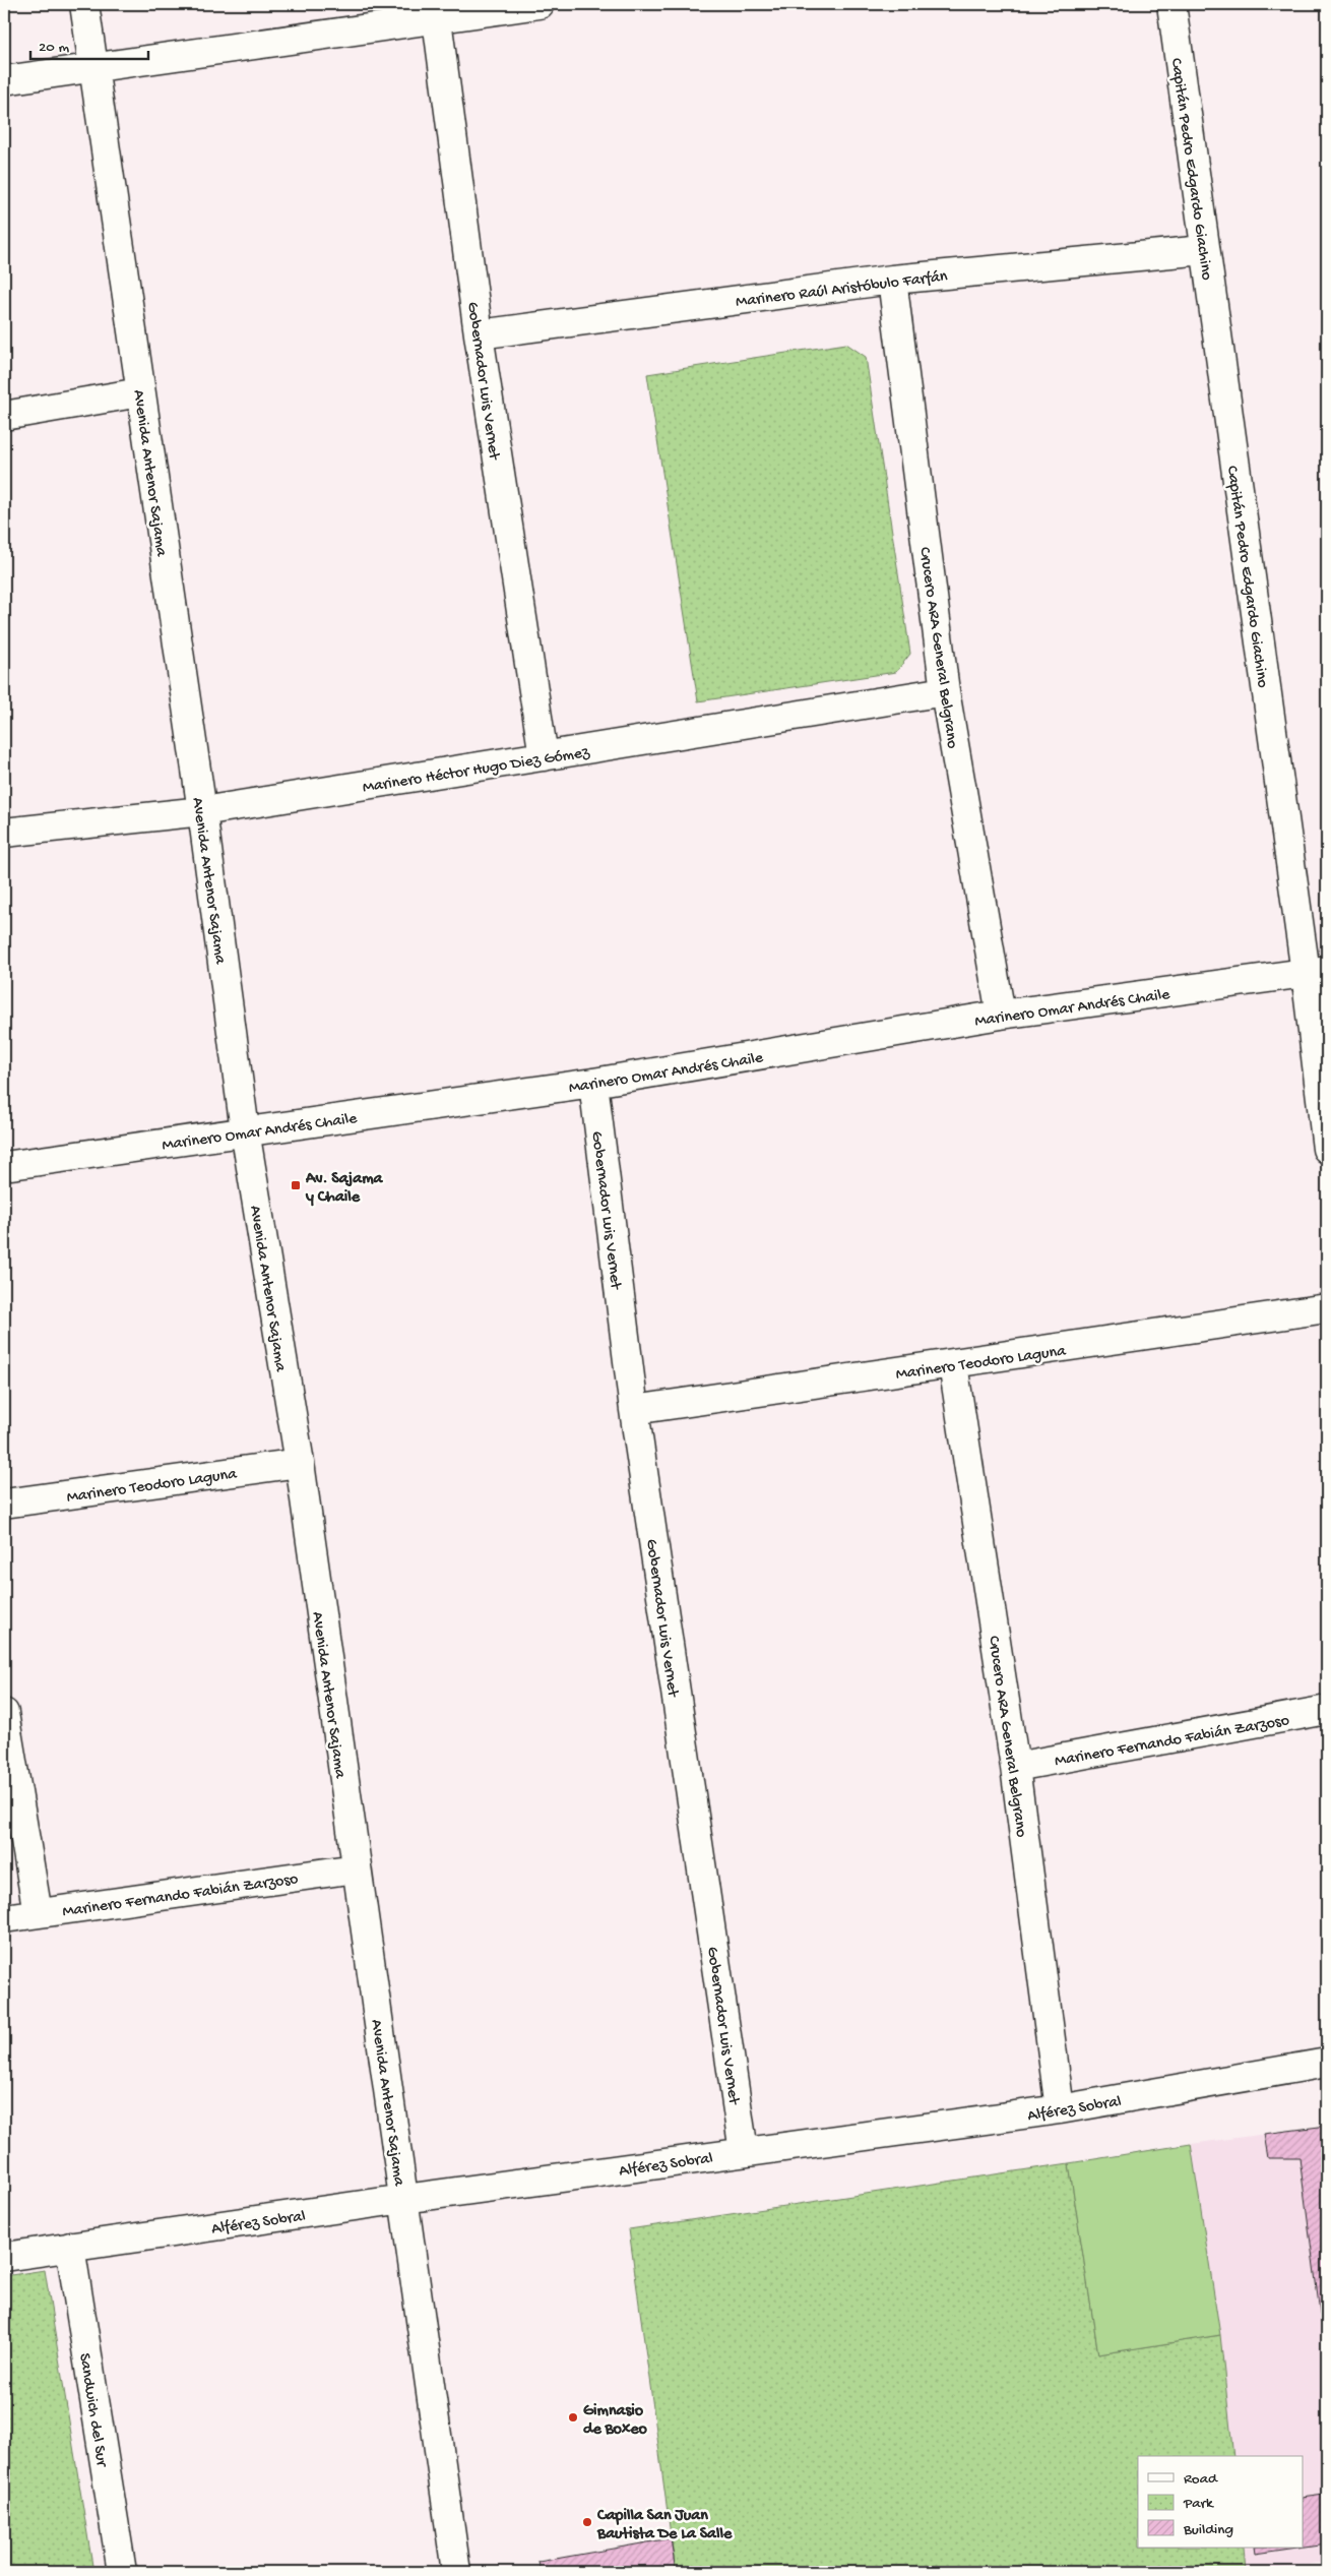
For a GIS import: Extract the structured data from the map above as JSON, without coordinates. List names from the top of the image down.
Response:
{
  "streets": {
    "street": [
      "Capitán Pedro Edgardo Giachino",
      "Marinero Raúl Aristóbulo Farfán",
      "Gobernador Luis Vernet",
      "Avenida Antenor Sajama",
      "Crucero ARA General Belgrano",
      "Marinero Héctor Hugo Diez Gómez",
      "Marinero Omar Andrés Chaile",
      "Marinero Teodoro Laguna",
      "Marinero Fernando Fabián Zarzoso",
      "Alférez Sobral",
      "Sandwich del Sur"
    ]
  },
  "crossings": [
    ["Capitán Pedro Edgardo Giachino", "Marinero Raúl Aristóbulo Farfán"],
    ["Capitán Pedro Edgardo Giachino", "Marinero Omar Andrés Chaile"],
    ["Marinero Raúl Aristóbulo Farfán", "Gobernador Luis Vernet"],
    ["Marinero Raúl Aristóbulo Farfán", "Crucero ARA General Belgrano"],
    ["Gobernador Luis Vernet", "Marinero Héctor Hugo Diez Gómez"],
    ["Gobernador Luis Vernet", "Marinero Omar Andrés Chaile"],
    ["Gobernador Luis Vernet", "Marinero Teodoro Laguna"],
    ["Gobernador Luis Vernet", "Alférez Sobral"],
    ["Avenida Antenor Sajama", "Marinero Héctor Hugo Diez Gómez"],
    ["Avenida Antenor Sajama", "Marinero Omar Andrés Chaile"],
    ["Avenida Antenor Sajama", "Marinero Teodoro Laguna"],
    ["Avenida Antenor Sajama", "Marinero Fernando Fabián Zarzoso"],
    ["Avenida Antenor Sajama", "Alférez Sobral"],
    ["Crucero ARA General Belgrano", "Marinero Héctor Hugo Diez Gómez"],
    ["Crucero ARA General Belgrano", "Marinero Omar Andrés Chaile"],
    ["Crucero ARA General Belgrano", "Marinero Teodoro Laguna"],
    ["Crucero ARA General Belgrano", "Marinero Fernando Fabián Zarzoso"],
    ["Crucero ARA General Belgrano", "Alférez Sobral"],
    ["Alférez Sobral", "Sandwich del Sur"]
  ],
  "places": {
    "transit": ["Av. Sajama y Chaile"],
    "other": ["Gimnasio de Boxeo", "Capilla San Juan Bautista De La Salle"]
  },
  "legend": ["Road", "Park", "Building"],
  "scale_bar": "20 m"
}
